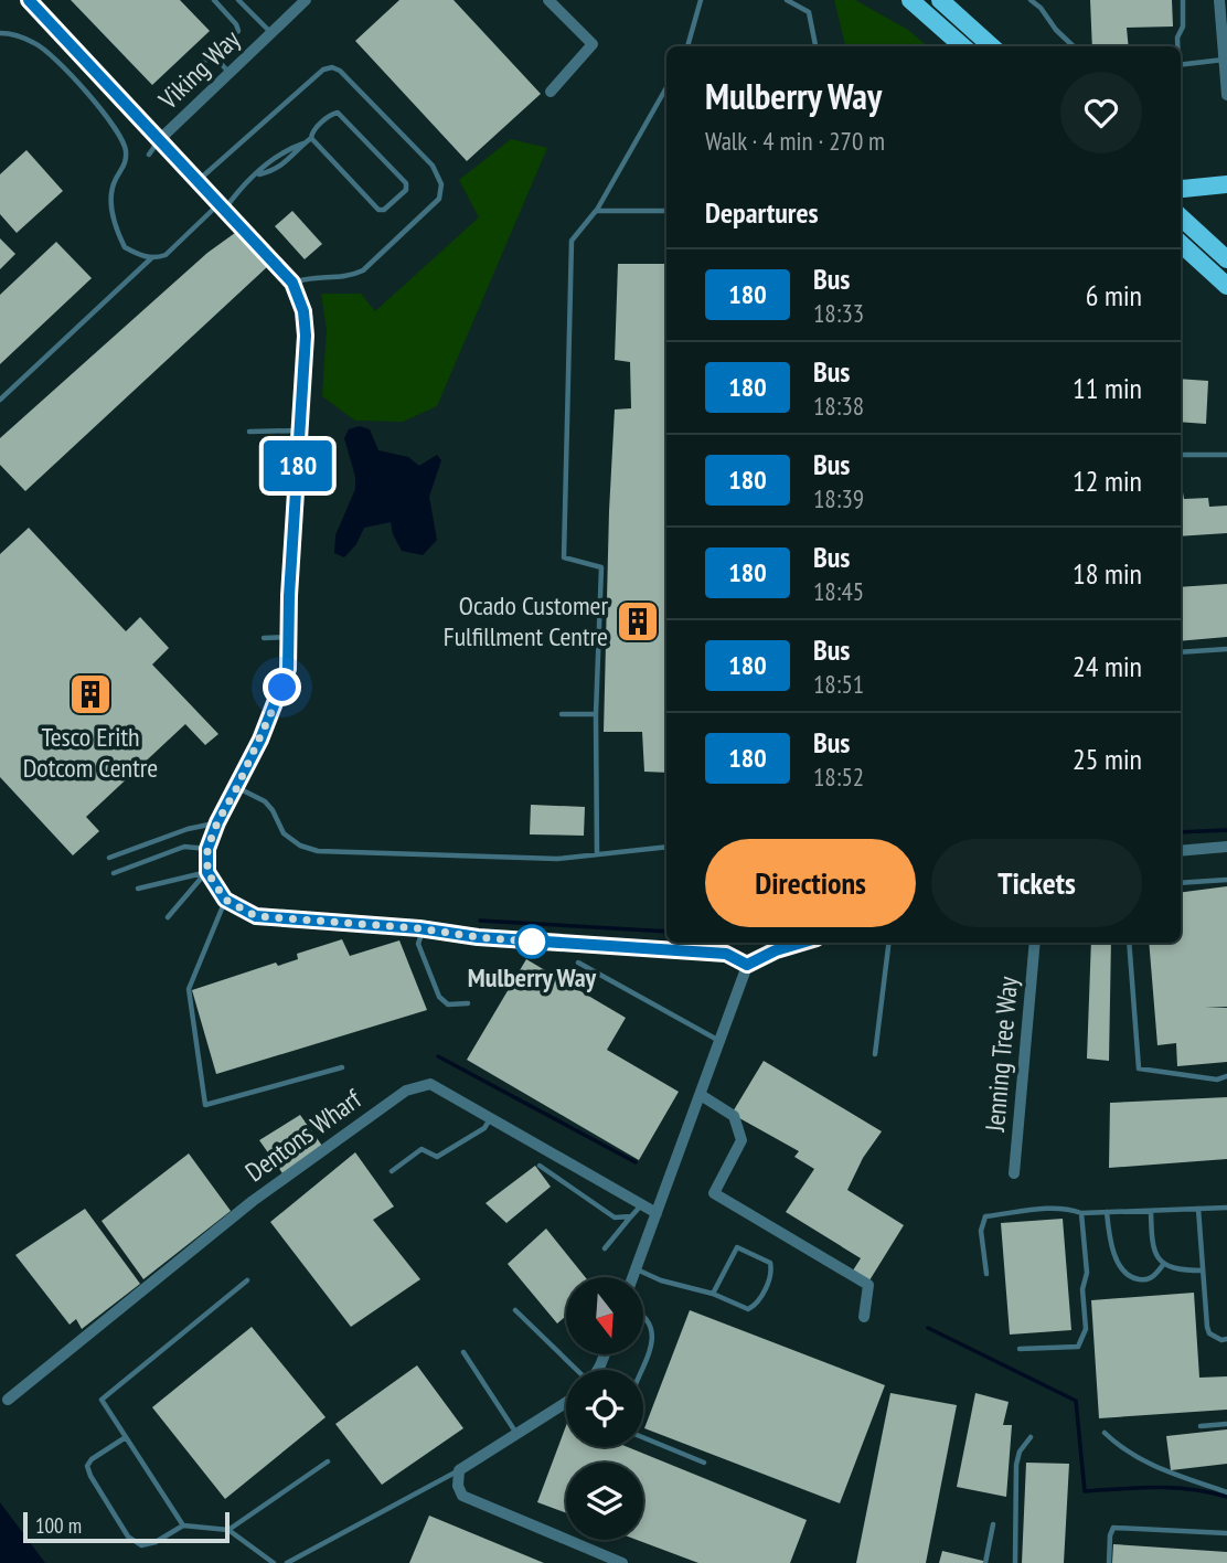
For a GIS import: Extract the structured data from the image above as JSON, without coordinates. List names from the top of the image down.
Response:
{
  "streets": {
    "street": ["Viking Way", "Jenning Tree Way", "Dentons Wharf"]
  },
  "places": {
    "building": ["Ocado Customer Fulfillment Centre", "Tesco Erith Dotcom Centre"],
    "other": ["Mulberry Way"]
  },
  "lines": ["bus line 180"],
  "scale_bar": "100 m",
  "north": "bottom",
  "page": {
    "on_map": "180",
    "heading": [
      ["Mulberry Way", "Walk · 4 min · 270 m"],
      "Departures"
    ],
    "list": [
      {
        "mark": "180",
        "name": "Bus",
        "note": "18:33",
        "value": "6 min"
      },
      {
        "mark": "180",
        "name": "Bus",
        "note": "18:38",
        "value": "11 min"
      },
      {
        "mark": "180",
        "name": "Bus",
        "note": "18:39",
        "value": "12 min"
      },
      {
        "mark": "180",
        "name": "Bus",
        "note": "18:45",
        "value": "18 min"
      },
      {
        "mark": "180",
        "name": "Bus",
        "note": "18:51",
        "value": "24 min"
      },
      {
        "mark": "180",
        "name": "Bus",
        "note": "18:52",
        "value": "25 min"
      }
    ],
    "buttons": ["Directions", "Tickets"],
    "scale": "100 m"
  }
}
